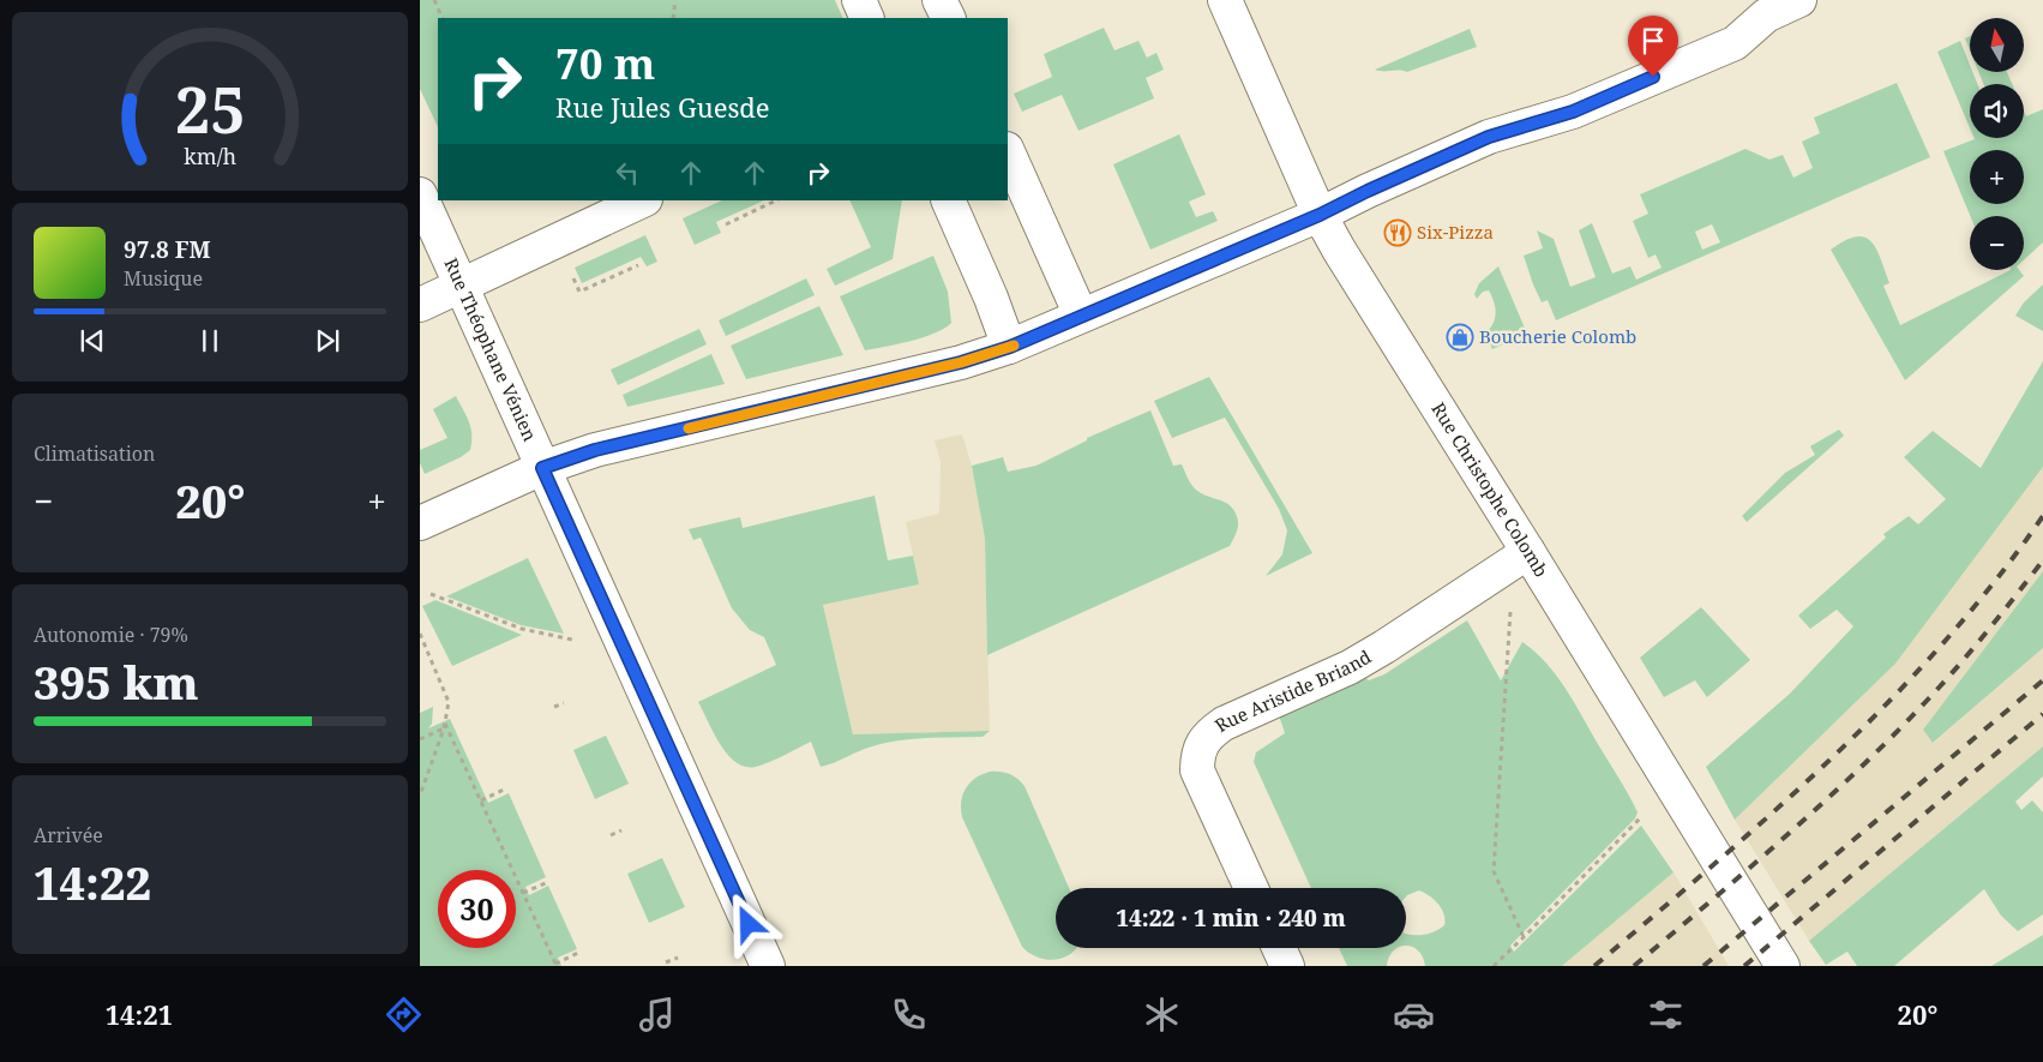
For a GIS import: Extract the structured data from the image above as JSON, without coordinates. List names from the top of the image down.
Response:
{
  "streets": {
    "street": ["Rue Théophane Vénien", "Rue Christophe Colomb", "Rue Aristide Briand"]
  },
  "crossings": [
    ["Rue Christophe Colomb", "Rue Aristide Briand"]
  ],
  "places": {
    "restaurant": ["Six-Pizza"],
    "shop": ["Boucherie Colomb"]
  },
  "north": "top",
  "page": {
    "map_buttons": ["+", "−"],
    "turn": ["70 m", "Rue Jules Guesde"],
    "song": ["97.8 FM", "Musique"],
    "tile": [
      "Climatisation",
      ["Autonomie · 79%", "395 km"],
      ["Arrivée", "14:22"]
    ],
    "heat": ["−", "20°", "+"],
    "limit": "30",
    "trip": "14:22 · 1 min · 240 m",
    "tabs": ["14:21", "20°"],
    "gauge": ["25", "km/h"]
  }
}
